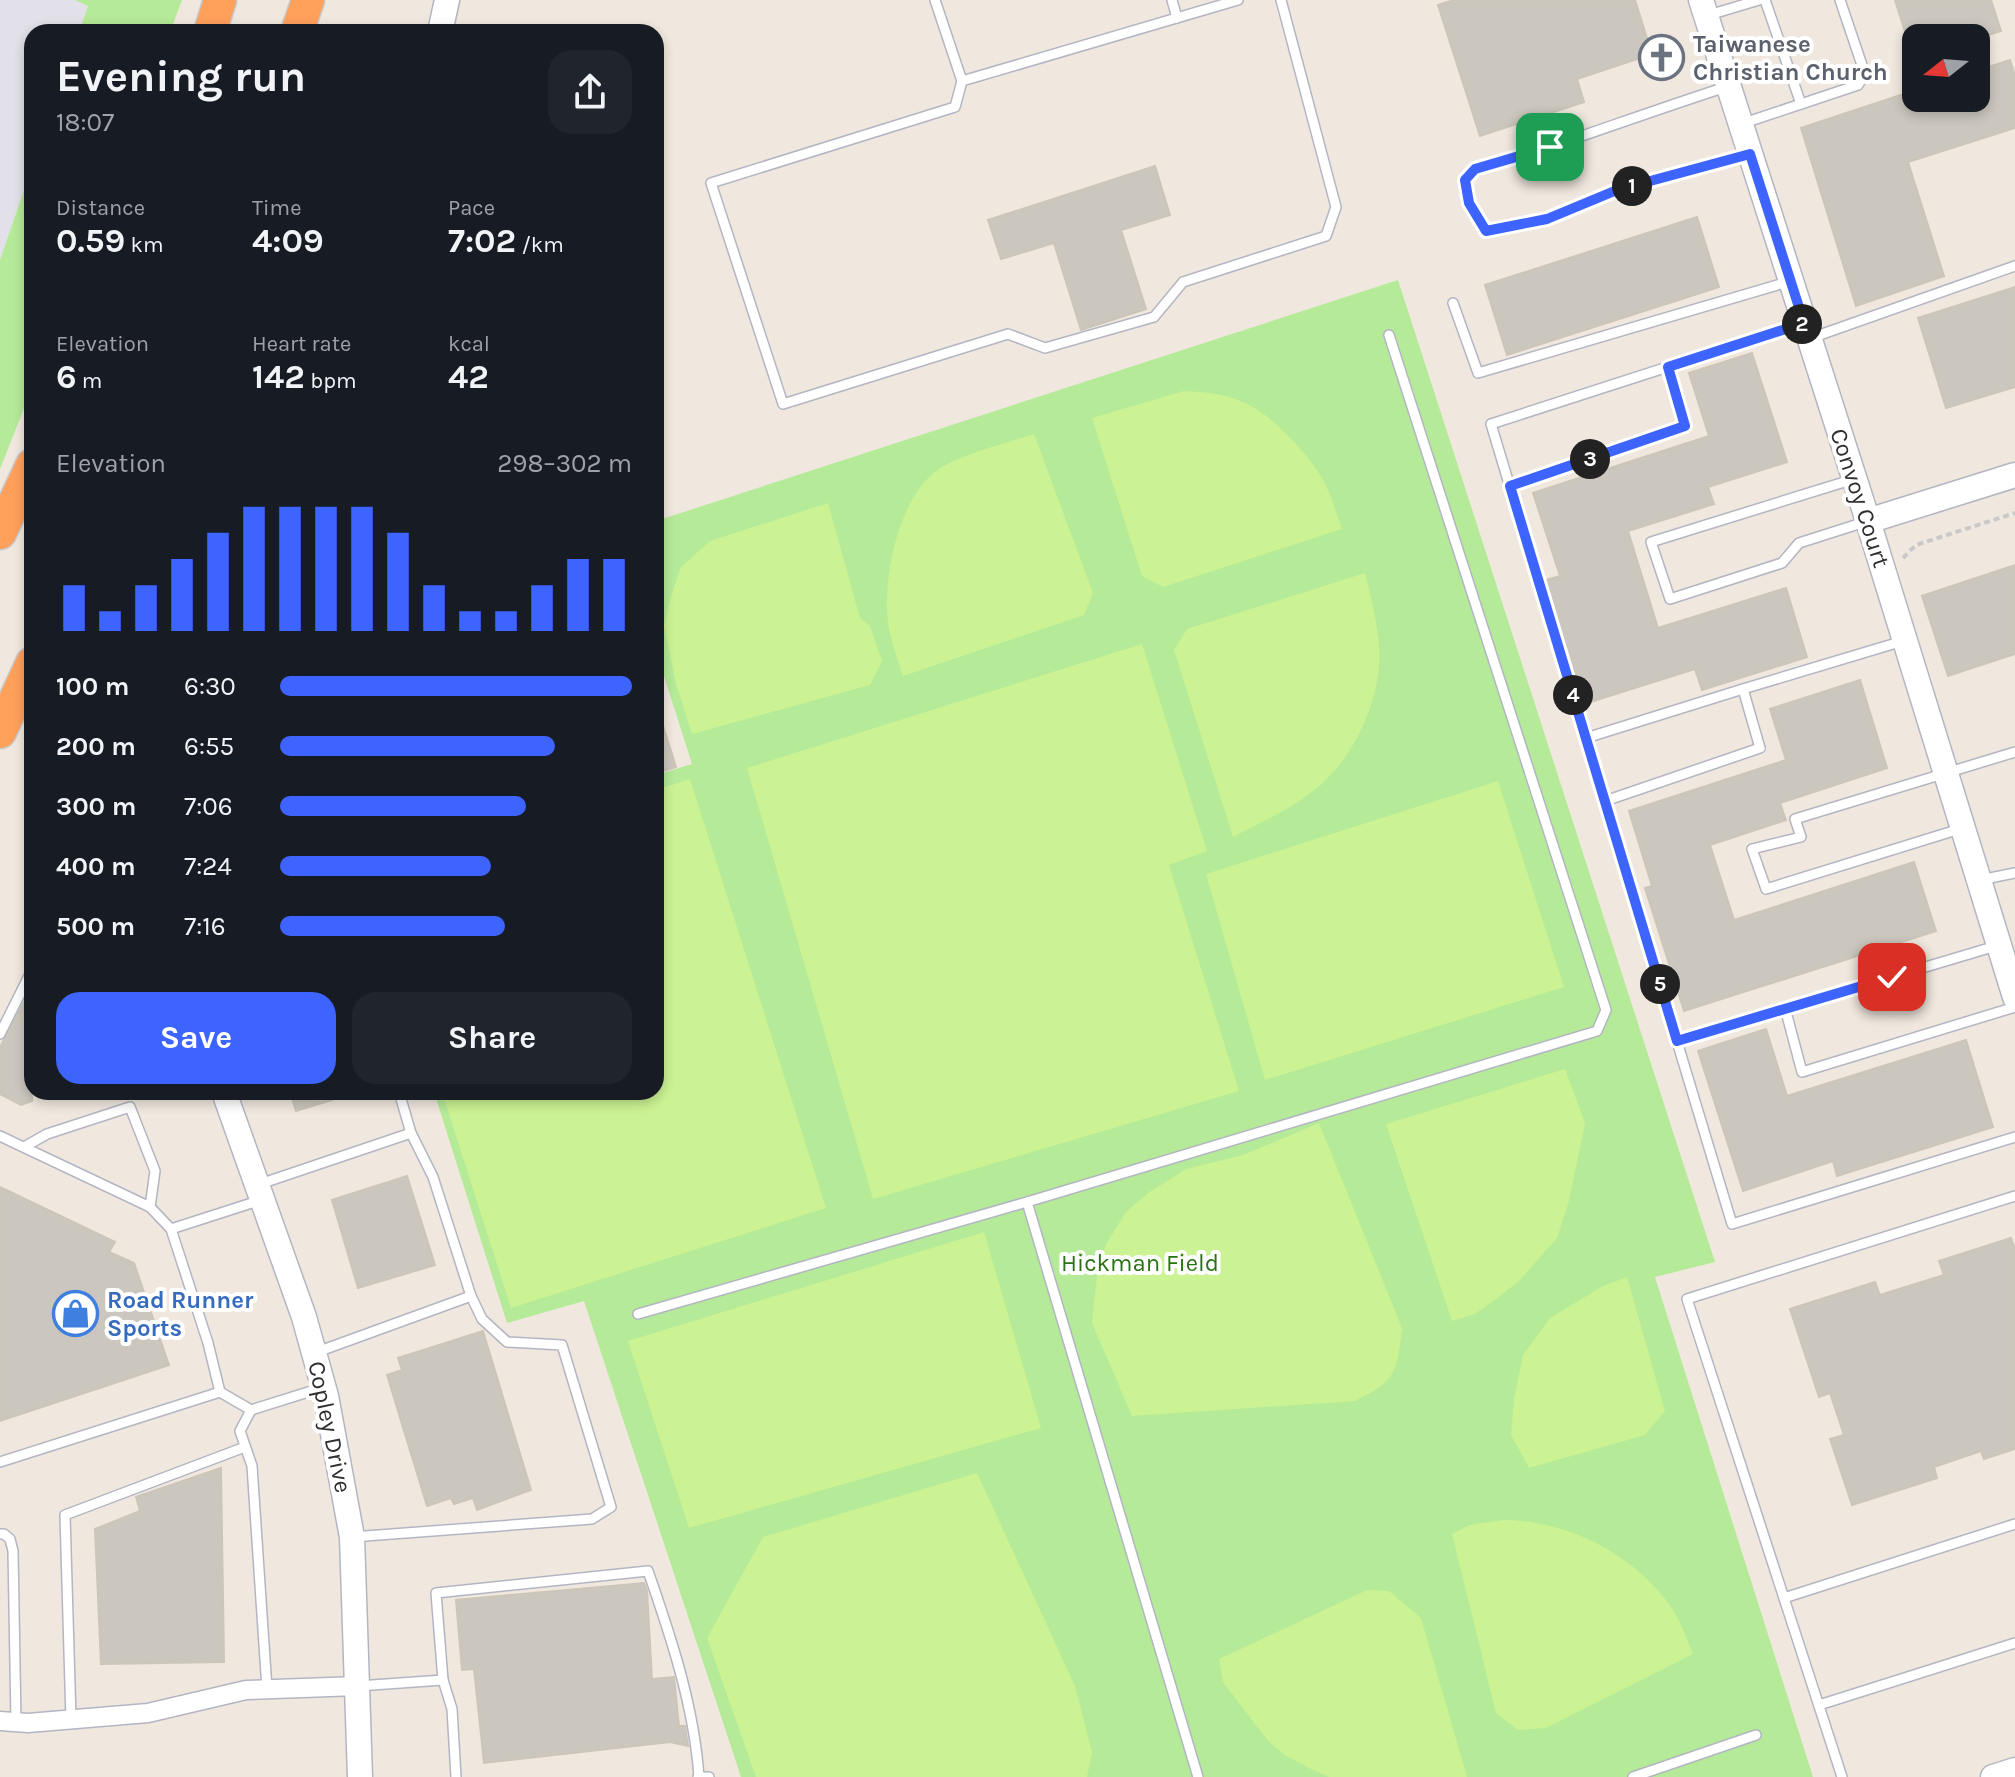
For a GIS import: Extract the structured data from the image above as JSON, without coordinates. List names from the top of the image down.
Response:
{
  "streets": {
    "street": ["Convoy Court", "Copley Drive"]
  },
  "parks": ["Hickman Field"],
  "places": {
    "church": ["Taiwanese Christian Church"],
    "shop": ["Road Runner Sports"]
  },
  "north": "left",
  "page": {
    "heading": ["Evening run", "18:07"],
    "stats": [
      ["Distance", "0.59 km"],
      ["Time", "4:09"],
      ["Pace", "7:02 /km"],
      ["Elevation", "6 m"],
      ["Heart rate", "142 bpm"],
      ["kcal", "42"]
    ],
    "pins": [
      "1",
      "2",
      "3",
      "4",
      "5"
    ],
    "chart": ["Elevation", "298–302 m"],
    "list": [
      {
        "name": "100 m",
        "note": "6:30"
      },
      {
        "name": "200 m",
        "note": "6:55"
      },
      {
        "name": "300 m",
        "note": "7:06"
      },
      {
        "name": "400 m",
        "note": "7:24"
      },
      {
        "name": "500 m",
        "note": "7:16"
      }
    ],
    "buttons": ["Save", "Share"]
  }
}
